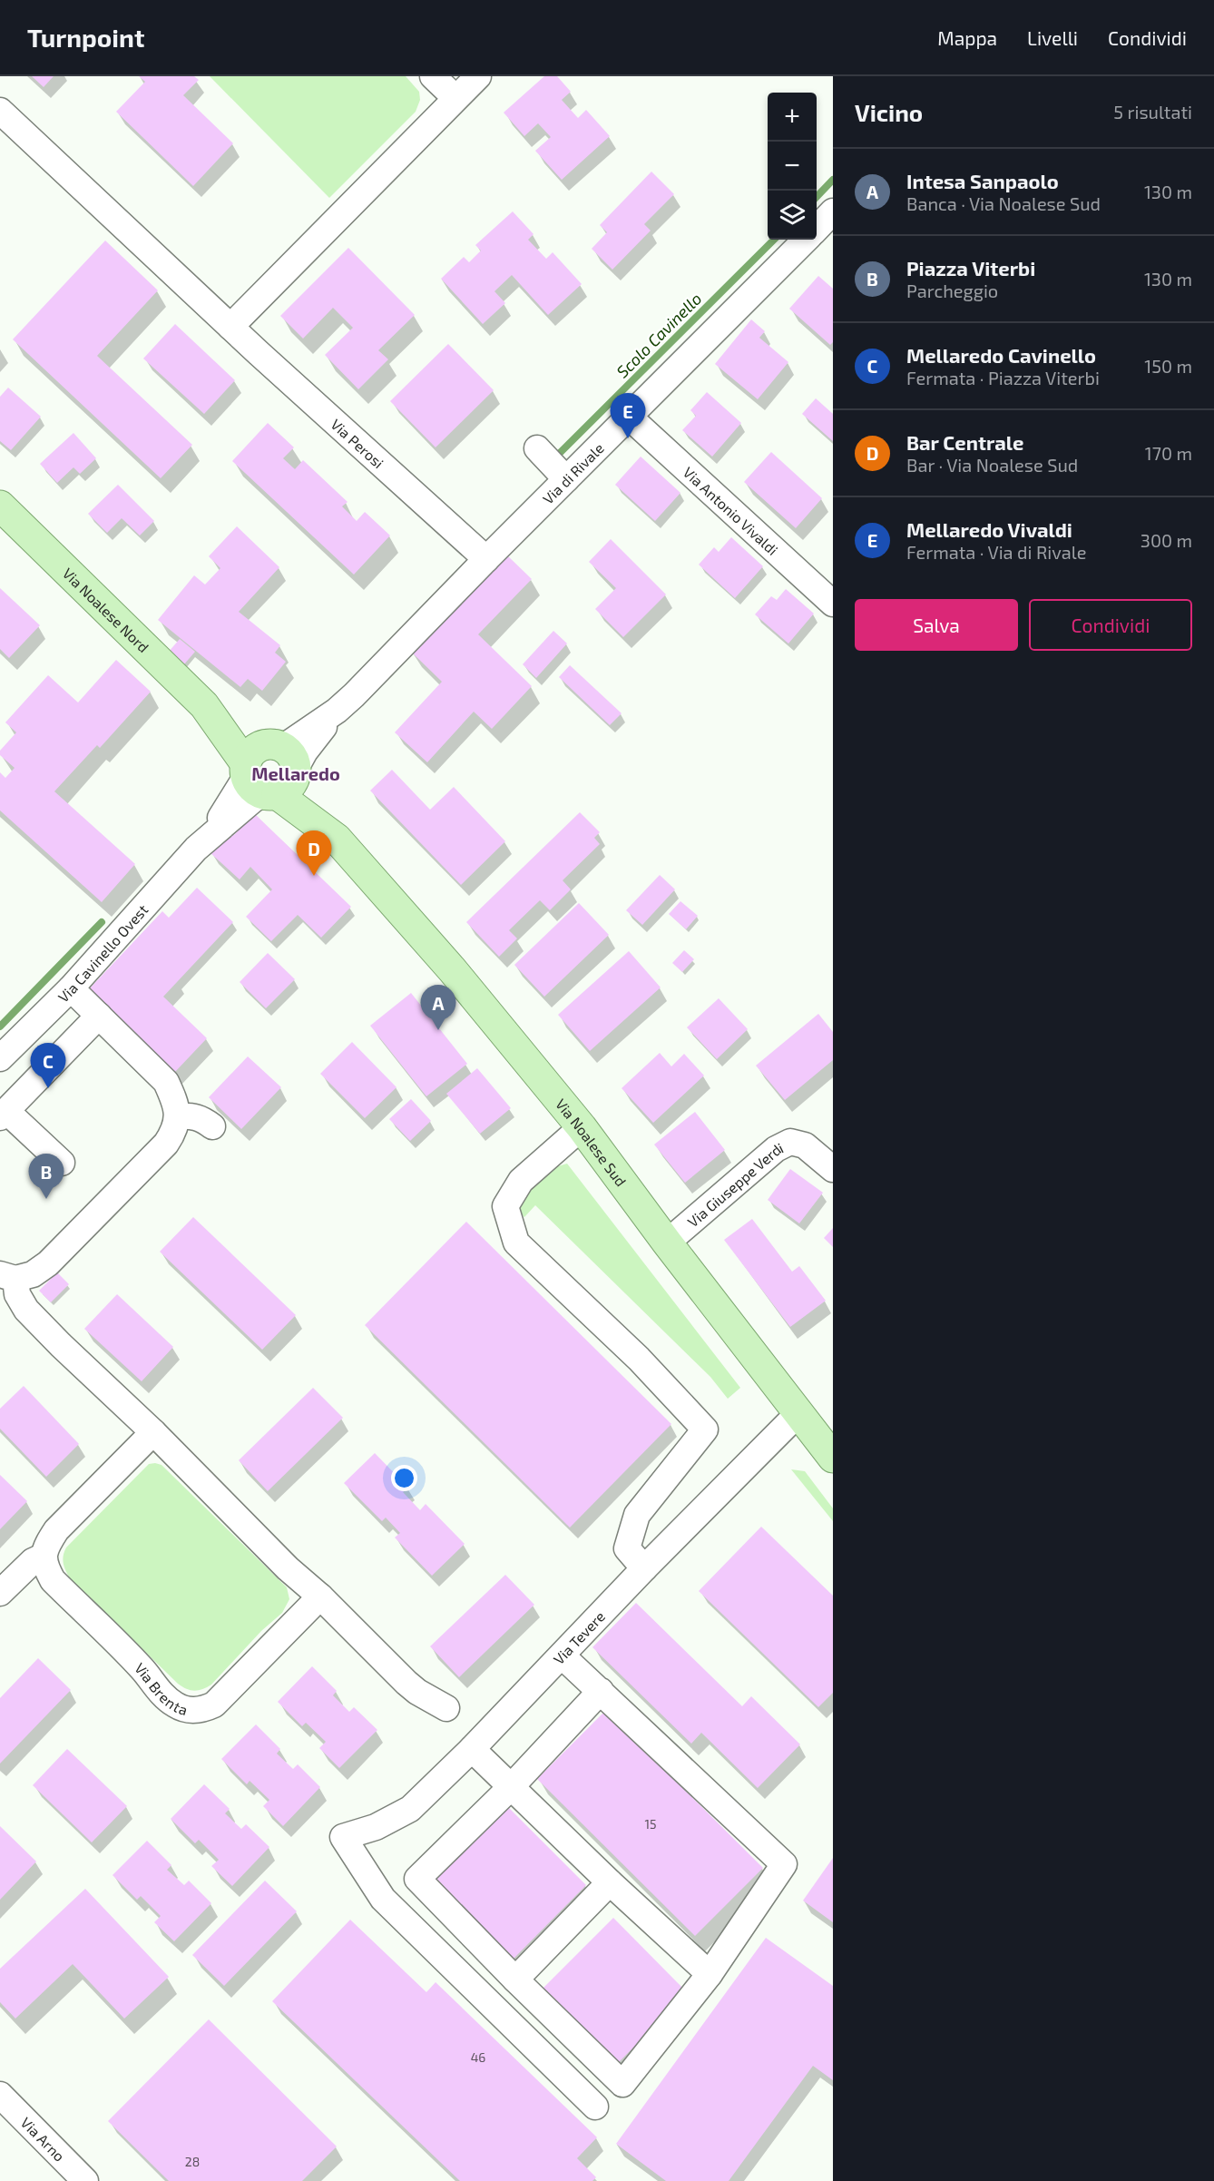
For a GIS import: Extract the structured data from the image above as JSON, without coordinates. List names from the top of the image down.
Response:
{
  "streets": {
    "main road": ["Via Noalese Nord", "Via Noalese Sud"],
    "street": [
      "Via Perosi",
      "Via di Rivale",
      "Via Antonio Vivaldi",
      "Via Cavinello Ovest",
      "Via Giuseppe Verdi",
      "Via Tevere",
      "Via Brenta",
      "Via Arno"
    ]
  },
  "crossings": [
    ["Via Perosi", "Via di Rivale"],
    ["Via di Rivale", "Via Antonio Vivaldi"],
    ["Via di Rivale", "Via Noalese Nord"],
    ["Via di Rivale", "Via Cavinello Ovest"],
    ["Via di Rivale", "Via Noalese Sud"],
    ["Via Noalese Nord", "Via Cavinello Ovest"],
    ["Via Noalese Nord", "Via Noalese Sud"],
    ["Via Cavinello Ovest", "Via Noalese Sud"],
    ["Via Noalese Sud", "Via Giuseppe Verdi"],
    ["Via Noalese Sud", "Via Tevere"]
  ],
  "districts": ["Mellaredo"],
  "water": ["Scolo Cavinello"],
  "house_numbers": ["15", "46", "28"],
  "page": {
    "header": "Turnpoint",
    "nav": ["Mappa", "Livelli", "Condividi"],
    "heading": ["Vicino", "5 risultati"],
    "map_buttons": ["+", "−"],
    "list": [
      {
        "mark": "A",
        "name": "Intesa Sanpaolo",
        "note": "Banca · Via Noalese Sud",
        "value": "130 m"
      },
      {
        "mark": "B",
        "name": "Piazza Viterbi",
        "note": "Parcheggio",
        "value": "130 m"
      },
      {
        "mark": "C",
        "name": "Mellaredo Cavinello",
        "note": "Fermata · Piazza Viterbi",
        "value": "150 m"
      },
      {
        "mark": "D",
        "name": "Bar Centrale",
        "note": "Bar · Via Noalese Sud",
        "value": "170 m"
      },
      {
        "mark": "E",
        "name": "Mellaredo Vivaldi",
        "note": "Fermata · Via di Rivale",
        "value": "300 m"
      }
    ],
    "pins": [
      "E",
      "D",
      "A",
      "C",
      "B"
    ],
    "buttons": ["Salva", "Condividi"]
  }
}
